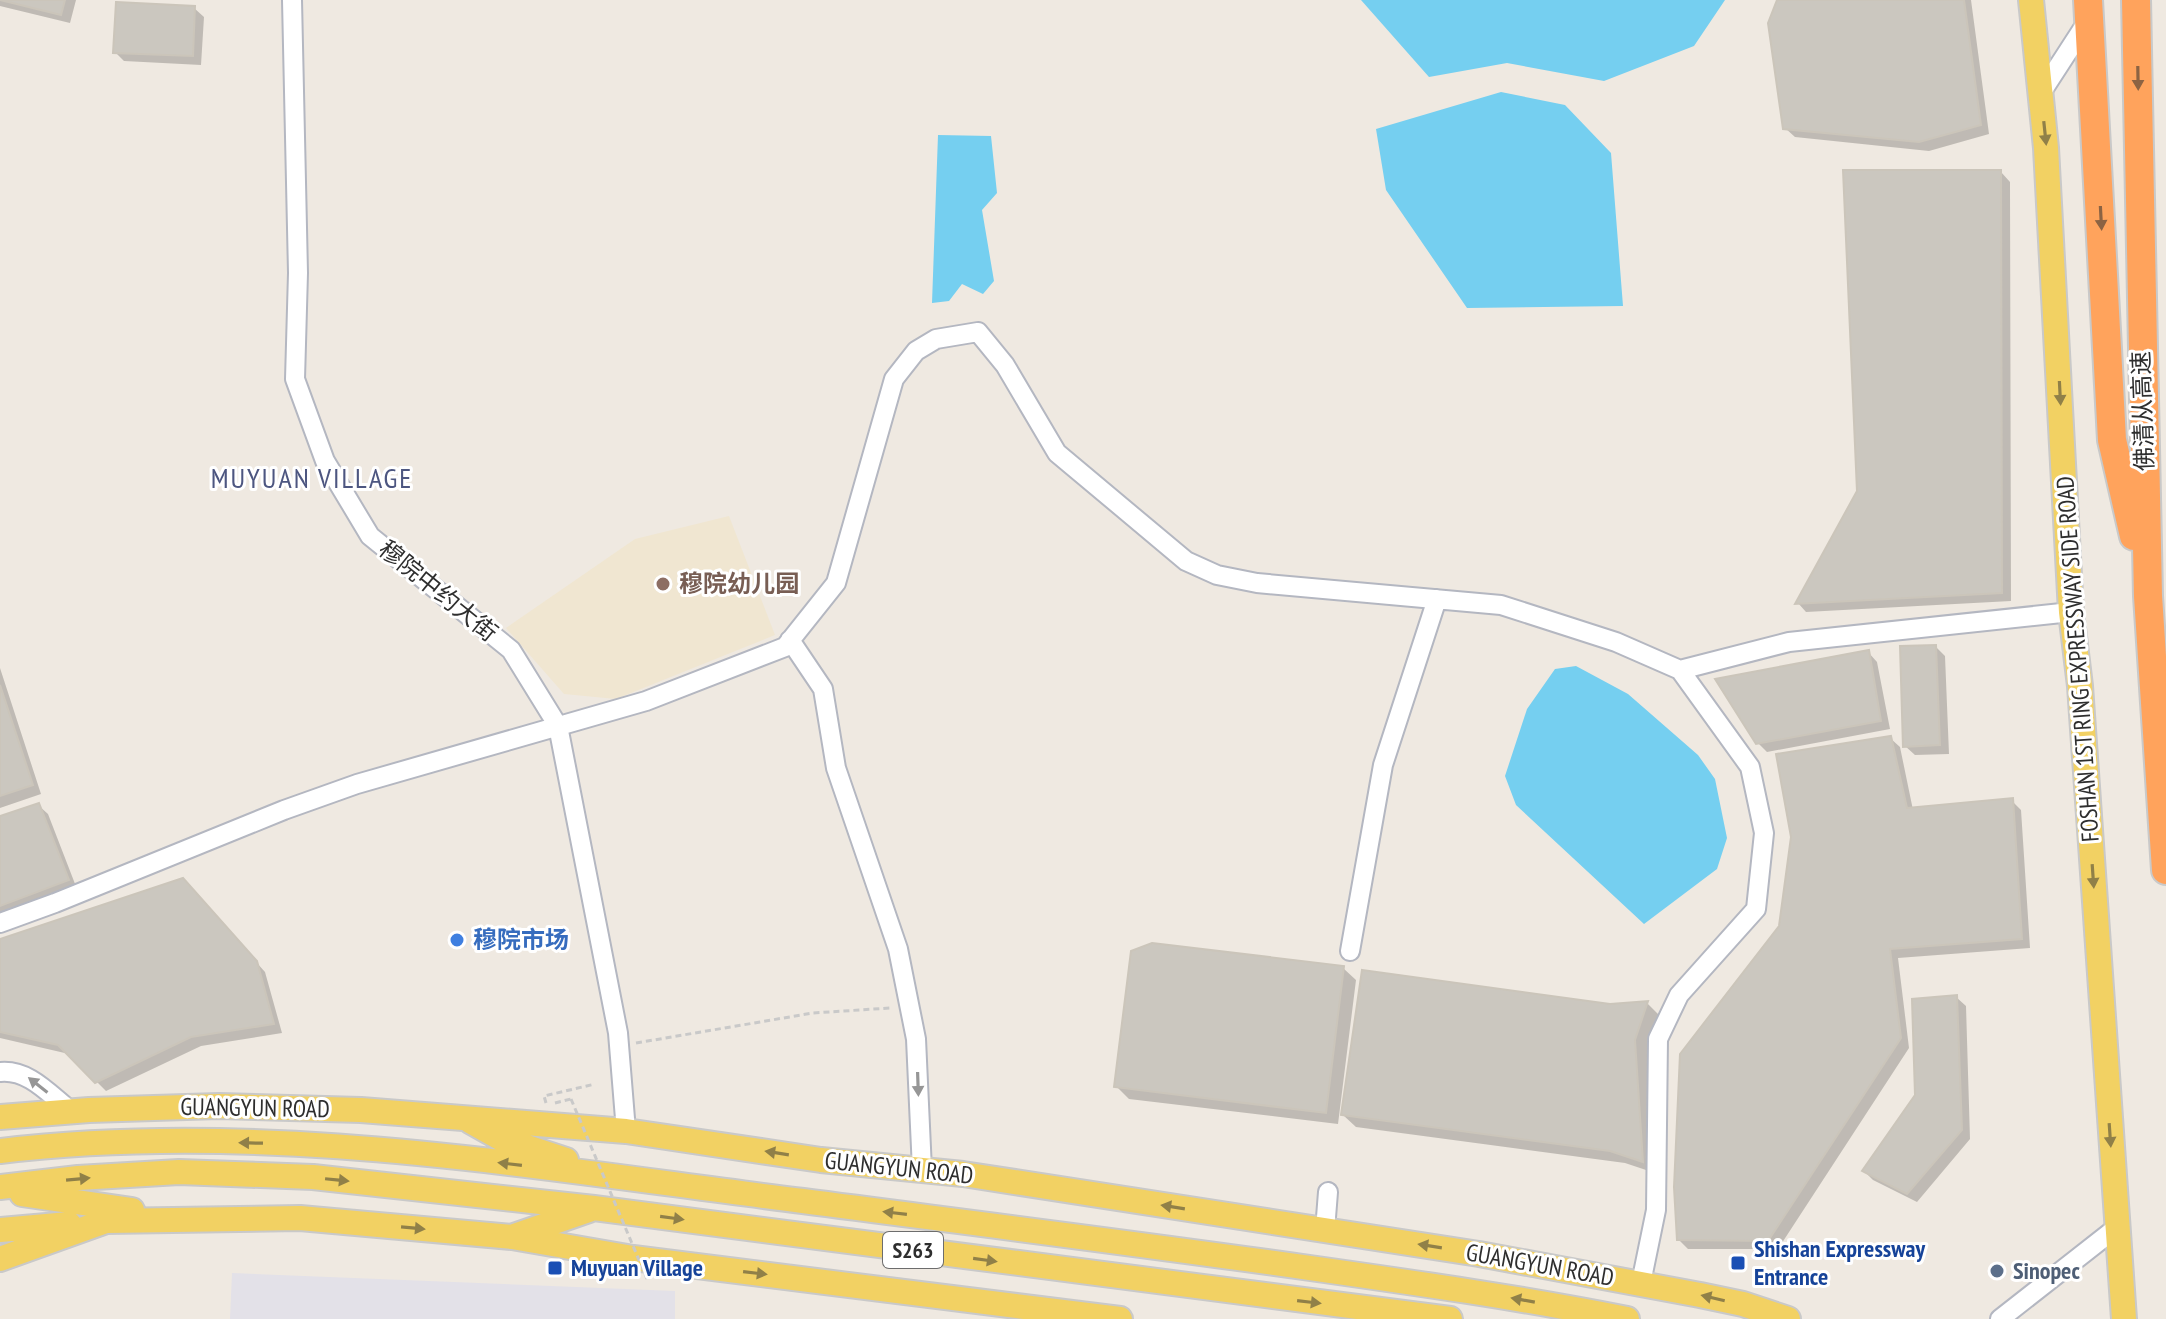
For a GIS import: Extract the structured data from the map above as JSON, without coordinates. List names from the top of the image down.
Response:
{
  "streets": {
    "highway": ["佛清从高速"],
    "main road": ["FOSHAN 1ST RING EXPRESSWAY SIDE ROAD", "GUANGYUN ROAD", "S263"],
    "street": ["穆院中约大街"]
  },
  "crossings": [
    ["穆院中约大街", "GUANGYUN ROAD"]
  ],
  "one_way": ["FOSHAN 1ST RING EXPRESSWAY SIDE ROAD"],
  "districts": ["MUYUAN VILLAGE"],
  "places": {
    "other": ["穆院幼儿园", "穆院市场", "Sinopec"],
    "transit": ["Shishan Expressway Entrance", "Muyuan Village"]
  }
}
